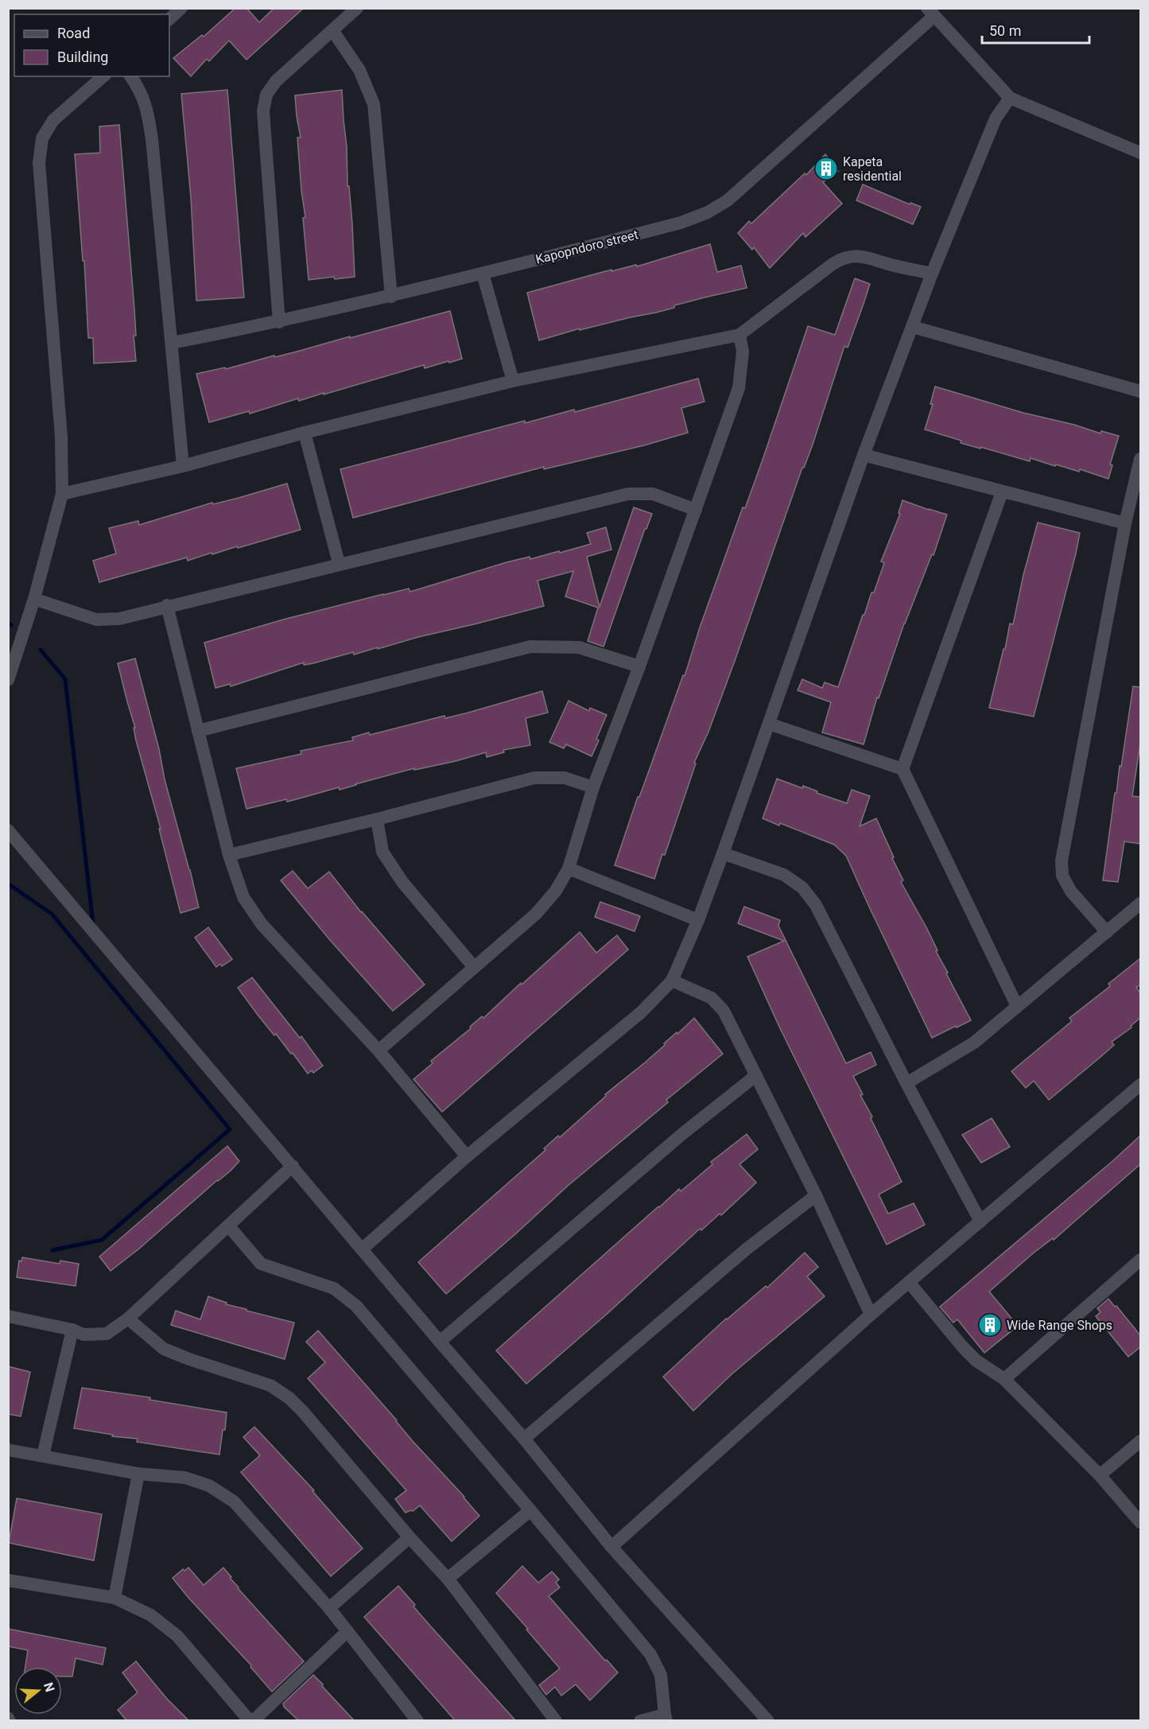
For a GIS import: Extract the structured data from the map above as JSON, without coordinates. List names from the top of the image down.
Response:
{
  "streets": {
    "street": ["Kapopndoro street"]
  },
  "places": {
    "building": ["Kapeta residential", "Wide Range Shops"]
  },
  "legend": ["Road", "Building"],
  "scale_bar": "50 m",
  "north": "right"
}
